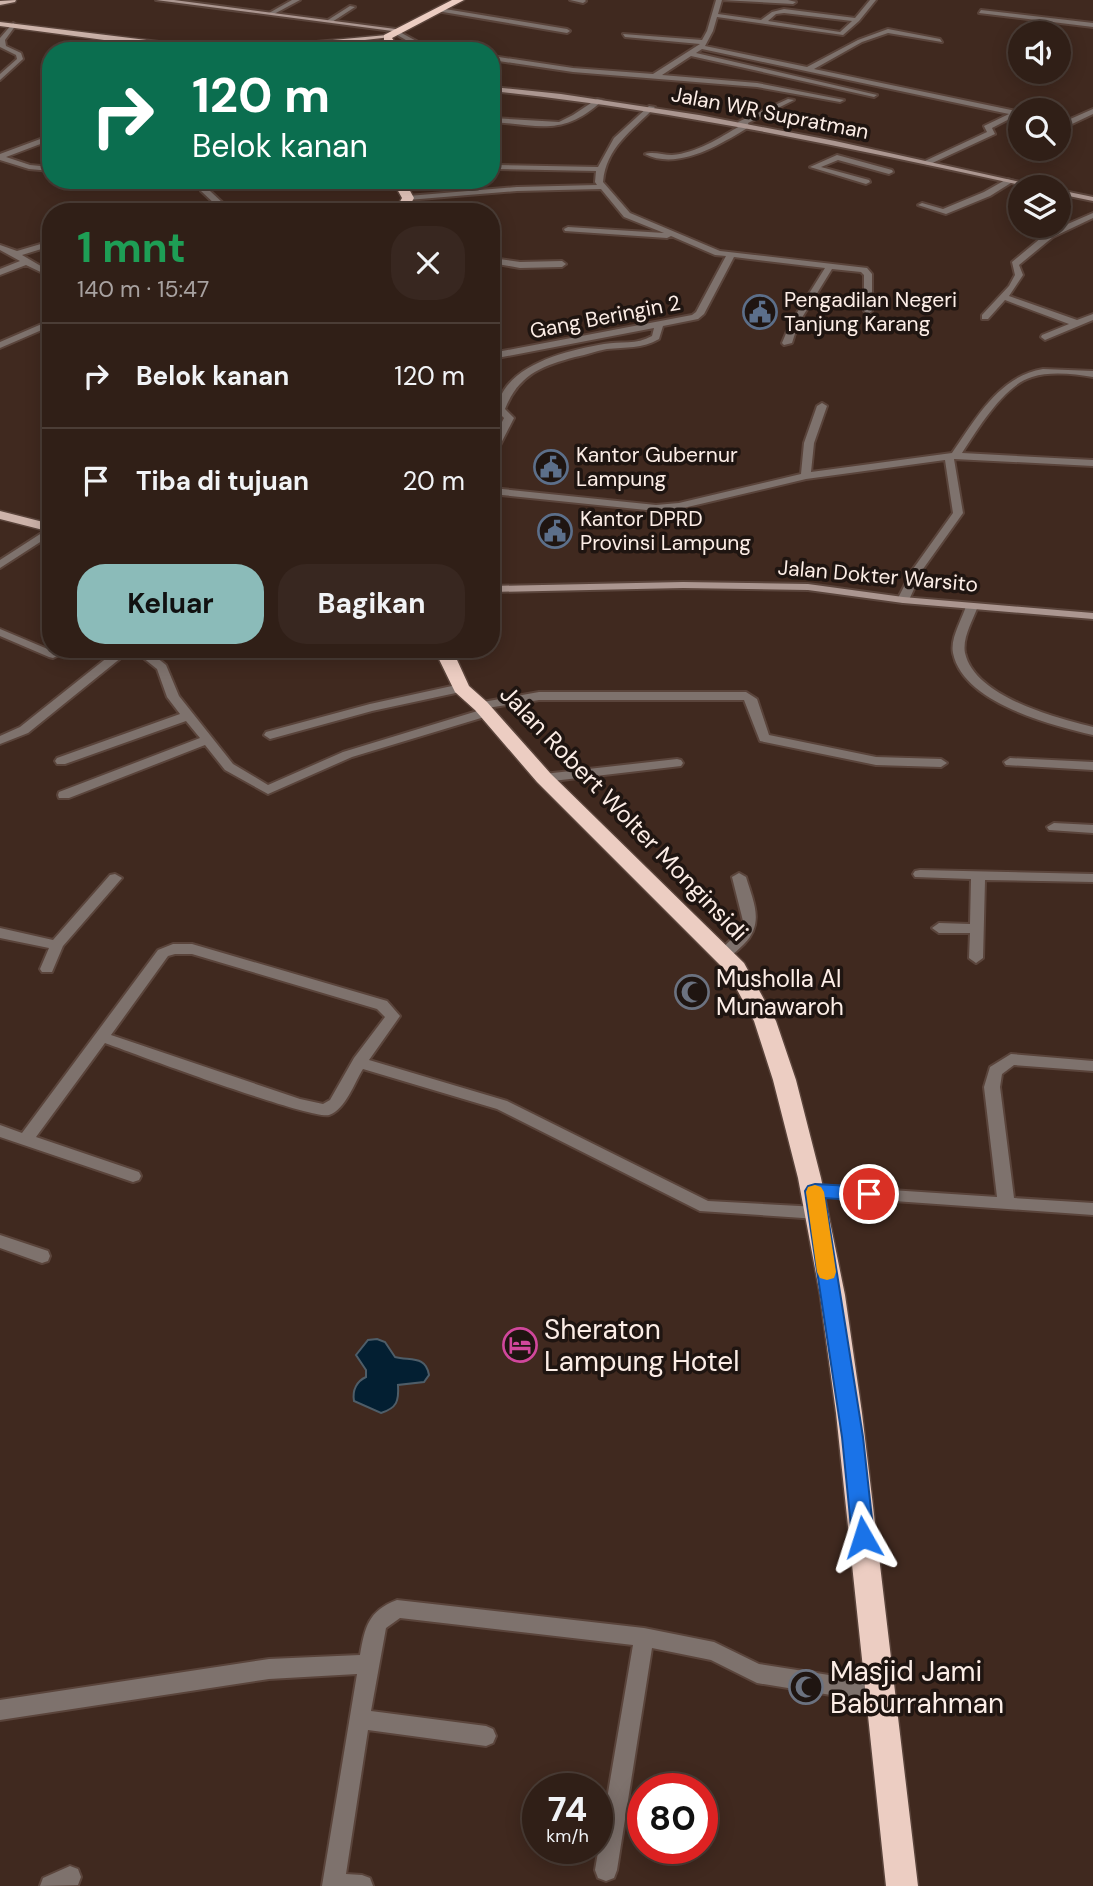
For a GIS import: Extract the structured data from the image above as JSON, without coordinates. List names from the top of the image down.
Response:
{
  "streets": {
    "highway": ["Jalan Robert Wolter Monginsidi"],
    "street": ["Jalan WR Supratman", "Gang Beringin 2", "Jalan Dokter Warsito"]
  },
  "places": {
    "public building": ["Pengadilan Negeri Tanjung Karang", "Kantor Gubernur Lampung", "Kantor DPRD Provinsi Lampung"],
    "mosque": ["Musholla Al Munawaroh", "Masjid Jami Baburrahman"],
    "hotel": ["Sheraton Lampung Hotel"]
  },
  "page": {
    "turn": ["120 m", "Belok kanan"],
    "heading": ["1 mnt", "140 m · 15:47"],
    "list": [
      {
        "name": "Belok kanan",
        "value": "120 m"
      },
      {
        "name": "Tiba di tujuan",
        "value": "20 m"
      }
    ],
    "buttons": ["Keluar", "Bagikan"],
    "speed": "74 km/h",
    "limit": "80"
  }
}
